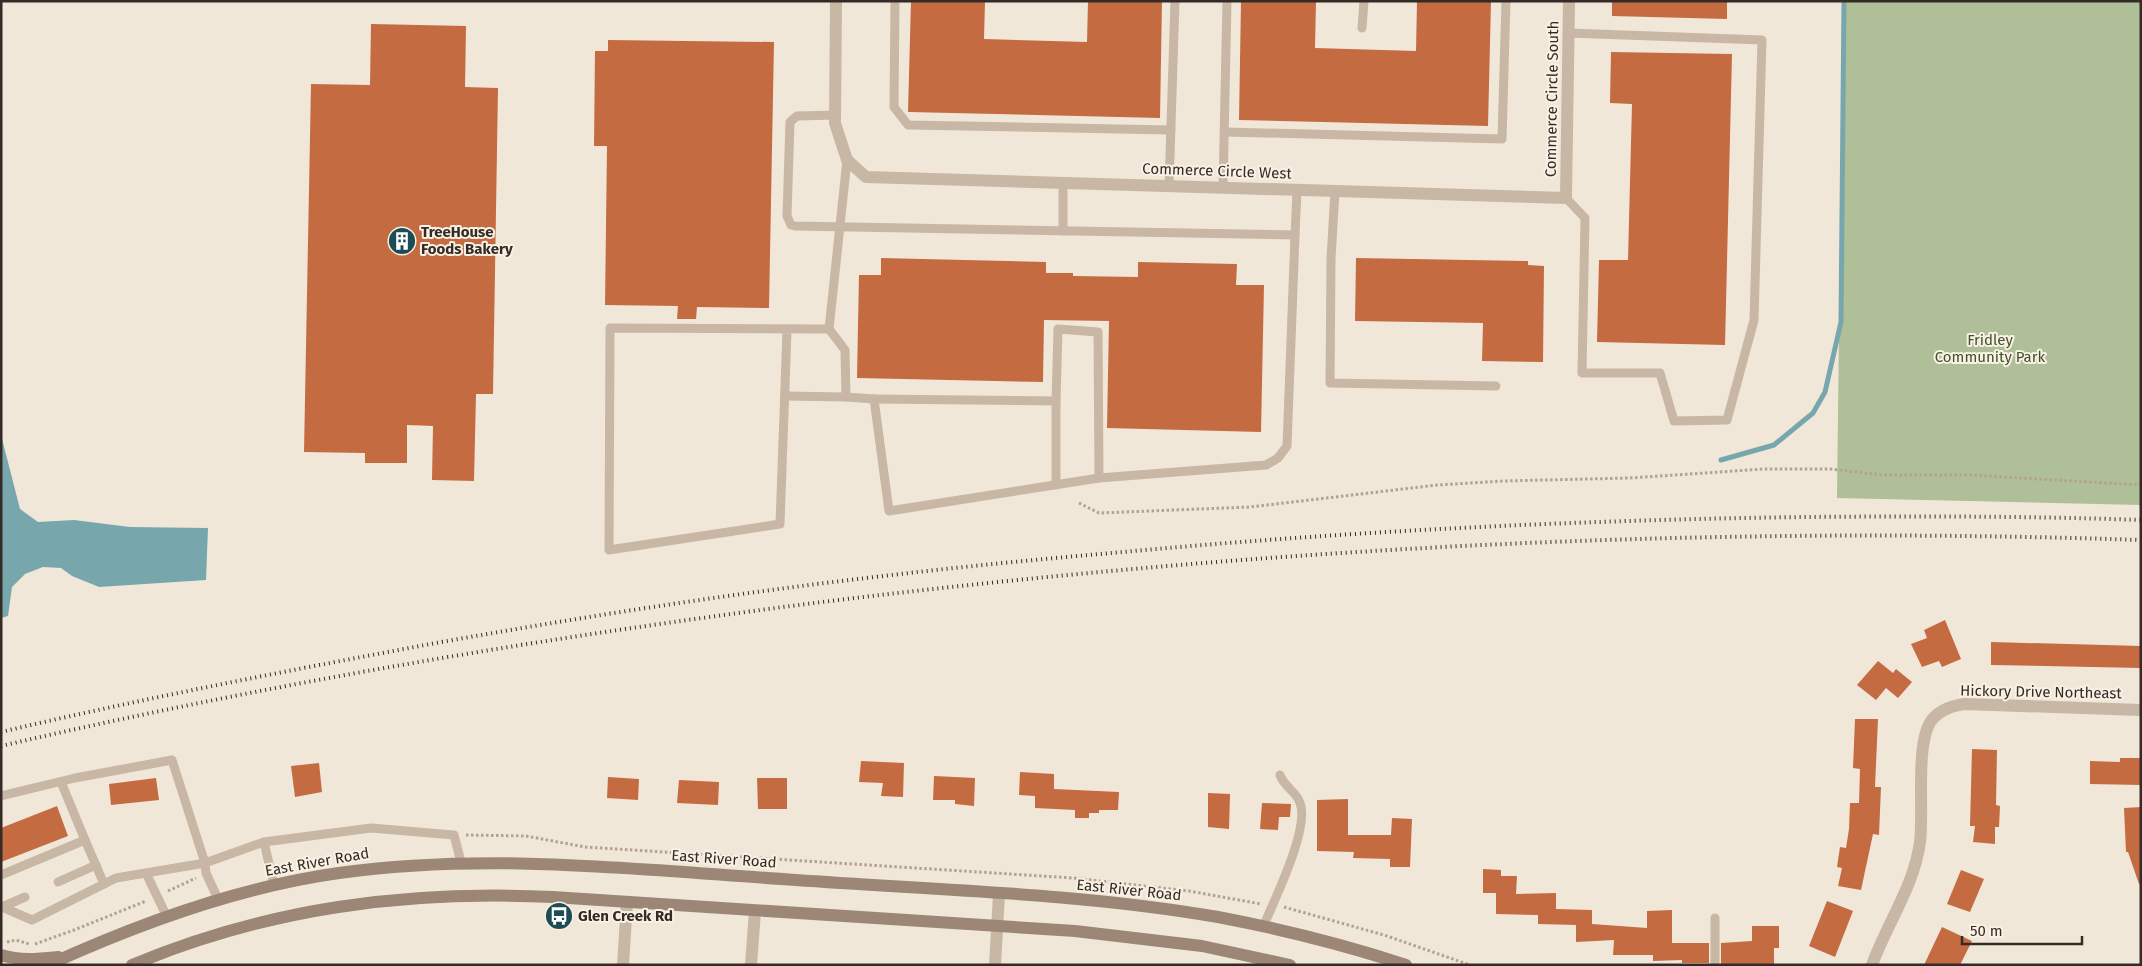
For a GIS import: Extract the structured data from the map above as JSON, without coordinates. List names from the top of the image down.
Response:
{
  "streets": {
    "main road": ["East River Road"],
    "street": ["Commerce Circle South", "Commerce Circle West", "Hickory Drive Northeast"]
  },
  "crossings": [
    ["Commerce Circle South", "Commerce Circle West"]
  ],
  "parks": ["Fridley Community Park"],
  "places": {
    "building": ["TreeHouse Foods Bakery"],
    "bus stop": ["Glen Creek Rd"]
  },
  "scale_bar": "50 m"
}
